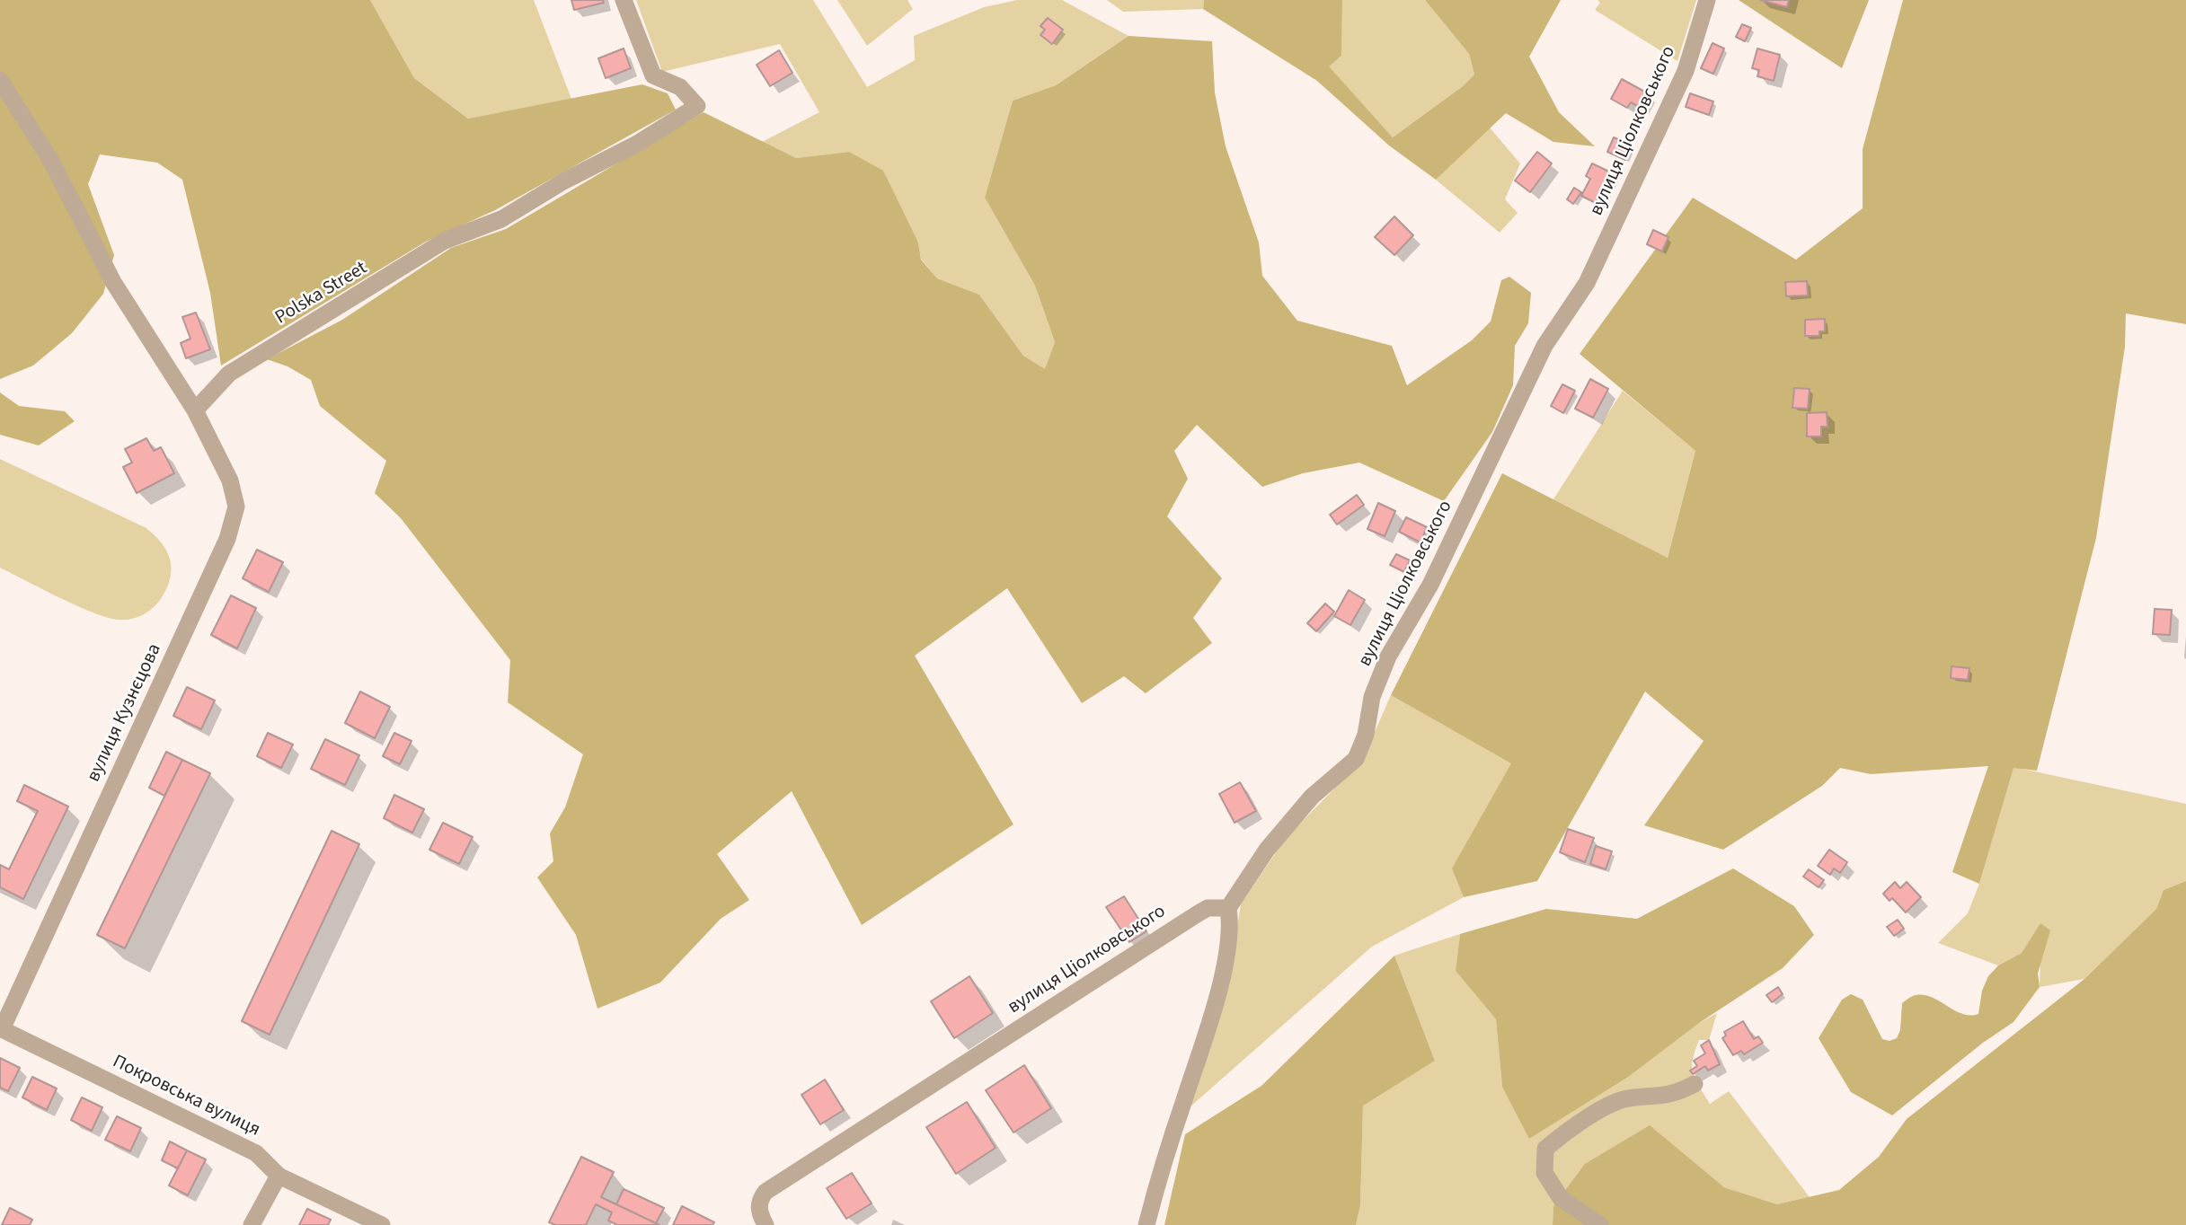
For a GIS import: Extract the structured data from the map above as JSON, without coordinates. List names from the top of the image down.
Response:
{
  "streets": {
    "street": [
      "вулиця Ціолковського",
      "Polska Street",
      "вулиця Кузнєцова",
      "Покровська вулиця"
    ]
  },
  "crossings": [
    ["Polska Street", "вулиця Кузнєцова"],
    ["вулиця Кузнєцова", "Покровська вулиця"]
  ]
}
